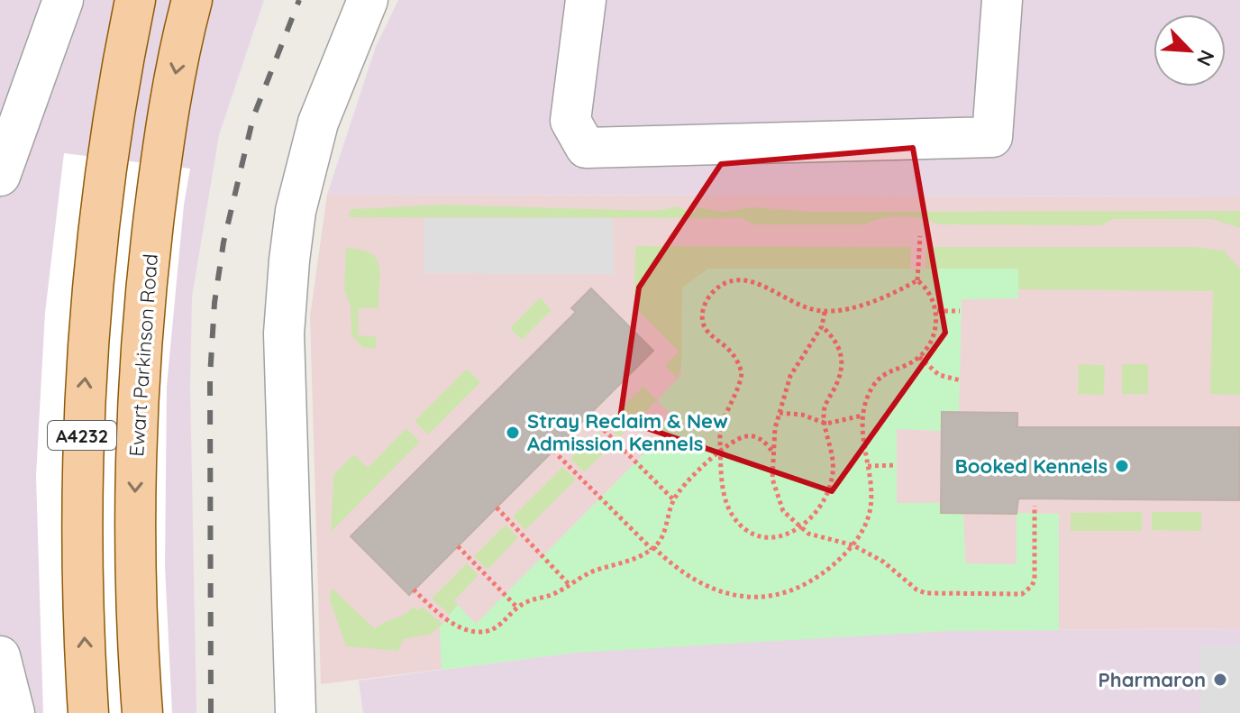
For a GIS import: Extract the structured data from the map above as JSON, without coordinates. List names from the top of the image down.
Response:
{
  "streets": {
    "main road": ["Ewart Parkinson Road", "A4232"]
  },
  "places": ["Stray Reclaim & New Admission Kennels", "Booked Kennels", "Pharmaron"],
  "north": "bottom right"
}
